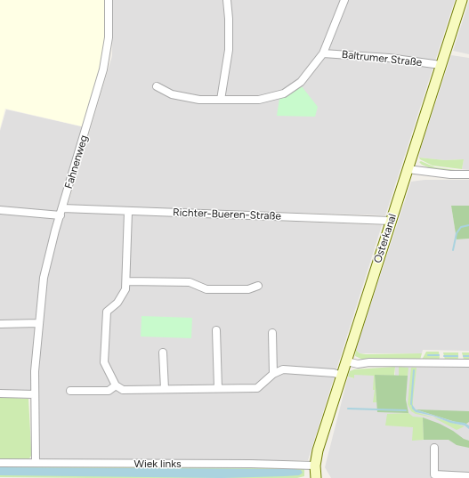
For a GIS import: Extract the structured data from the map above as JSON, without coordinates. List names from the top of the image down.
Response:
{
  "streets": {
    "main road": ["Osterkanal"],
    "street": [
      "Baltrumer Straße",
      "Fahnenweg",
      "Richter-Bueren-Straße",
      "Wiek links"
    ]
  },
  "crossings": [
    ["Baltrumer Straße", "Osterkanal"],
    ["Fahnenweg", "Richter-Bueren-Straße"],
    ["Fahnenweg", "Wiek links"],
    ["Richter-Bueren-Straße", "Osterkanal"],
    ["Osterkanal", "Wiek links"]
  ]
}
